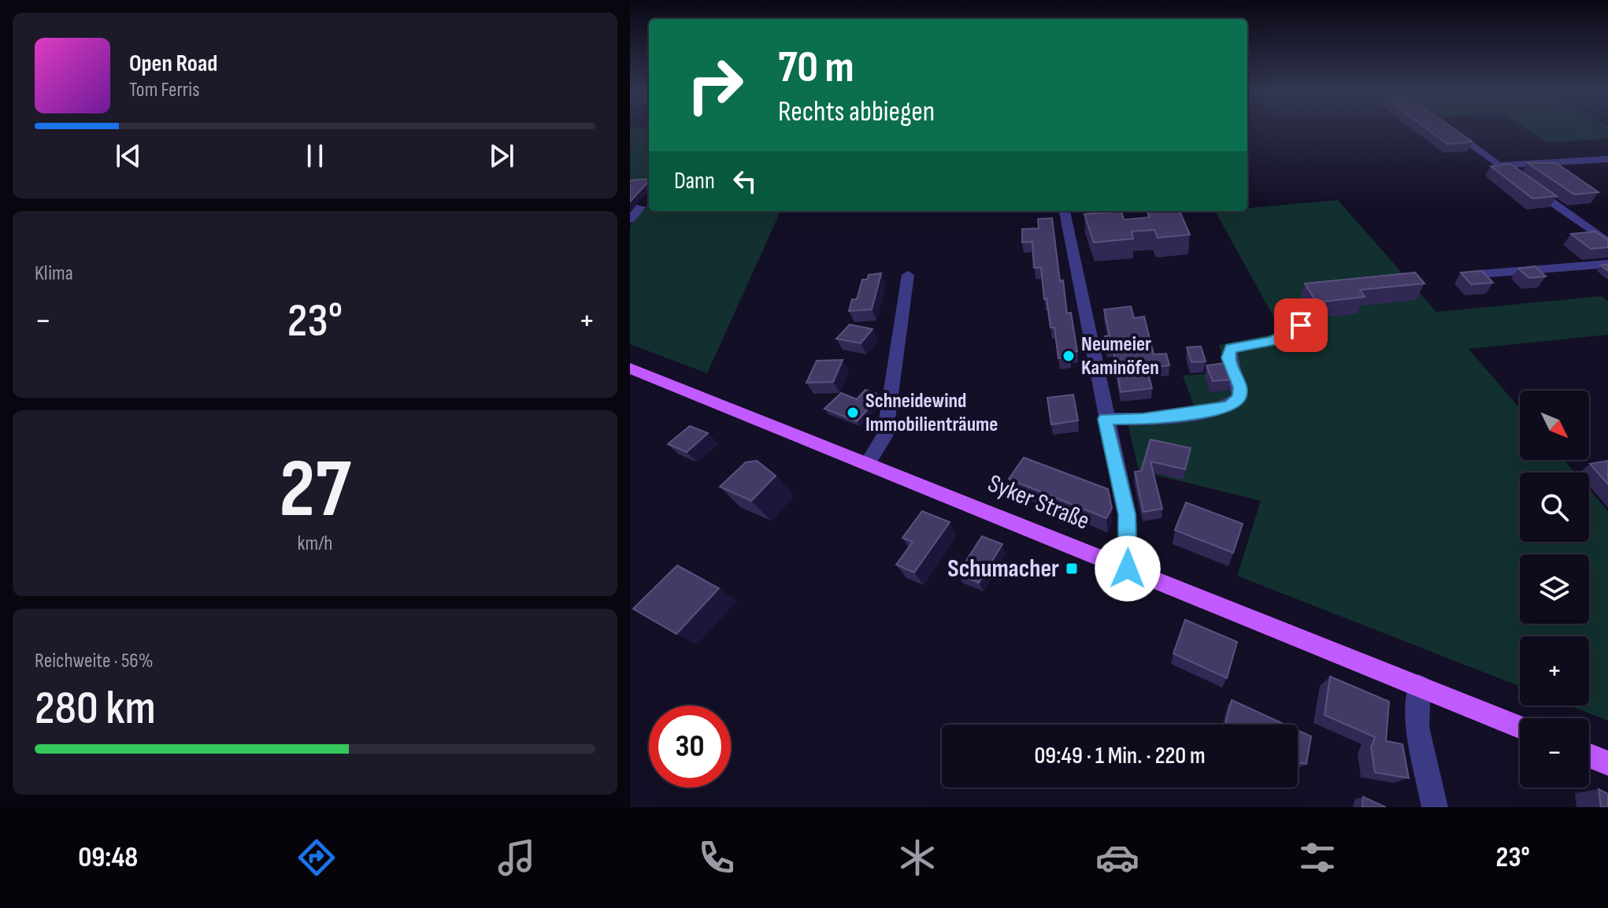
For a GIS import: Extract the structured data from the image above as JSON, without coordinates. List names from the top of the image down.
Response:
{
  "streets": {
    "main road": ["Syker Straße"]
  },
  "places": {
    "other": ["Neumeier Kaminöfen", "Schneidewind Immobilienträume"],
    "transit": ["Schumacher"]
  },
  "north": "bottom right",
  "page": {
    "turn": ["70 m", "Rechts abbiegen"],
    "song": ["Open Road", "Tom Ferris"],
    "then": "Dann",
    "tile": [
      "Klima",
      ["27", "km/h"],
      ["Reichweite · 56%", "280 km"]
    ],
    "heat": ["−", "23°", "+"],
    "map_buttons": ["+", "−"],
    "limit": "30",
    "trip": "09:49 · 1 Min. · 220 m",
    "tabs": ["09:48", "23°"]
  }
}
